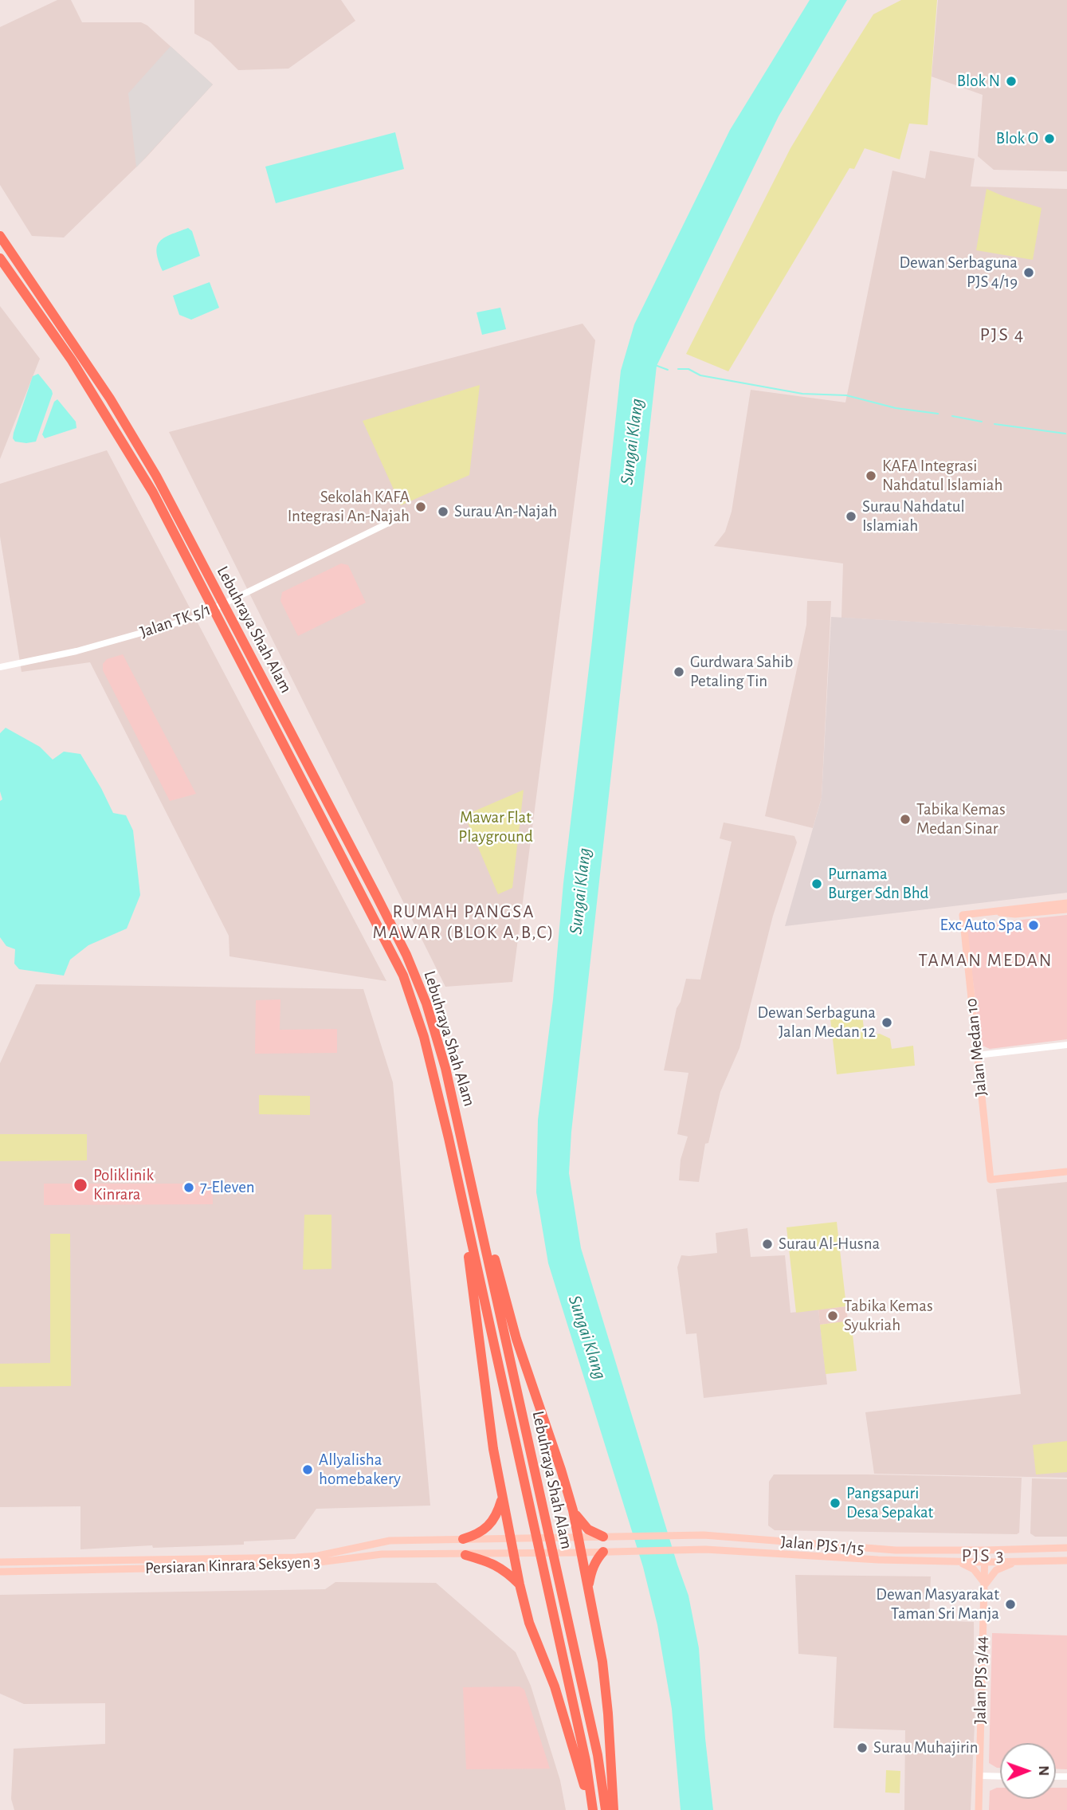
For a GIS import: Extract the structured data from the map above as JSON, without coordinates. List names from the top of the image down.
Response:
{
  "streets": {
    "highway": ["Lebuhraya Shah Alam"],
    "main road": [
      "Jalan Medan 10",
      "Jalan PJS 1/15",
      "Persiaran Kinrara Seksyen 3",
      "Jalan PJS 3/44"
    ],
    "street": ["Jalan TK 5/1"]
  },
  "crossings": [
    ["Jalan PJS 1/15", "Persiaran Kinrara Seksyen 3"],
    ["Jalan PJS 1/15", "Jalan PJS 3/44"]
  ],
  "districts": [
    "PJS 4",
    "RUMAH PANGSA MAWAR (BLOK A,B,C)",
    "TAMAN MEDAN",
    "PJS 3"
  ],
  "water": ["Sungai Klang"],
  "parks": ["Mawar Flat Playground"],
  "places": [
    "Blok N",
    "Blok O",
    "Dewan Serbaguna PJS 4/19",
    "KAFA Integrasi Nahdatul Islamiah",
    "Sekolah KAFA Integrasi An-Najah",
    "Surau An-Najah",
    "Surau Nahdatul Islamiah",
    "Gurdwara Sahib Petaling Tin",
    "Tabika Kemas Medan Sinar",
    "Purnama Burger Sdn Bhd",
    "Exc Auto Spa",
    "Dewan Serbaguna Jalan Medan 12",
    "Poliklinik Kinrara",
    "7-Eleven",
    "Surau Al-Husna",
    "Tabika Kemas Syukriah",
    "Allyalisha homebakery",
    "Pangsapuri Desa Sepakat",
    "Dewan Masyarakat Taman Sri Manja",
    "Surau Muhajirin"
  ],
  "north": "right"
}
